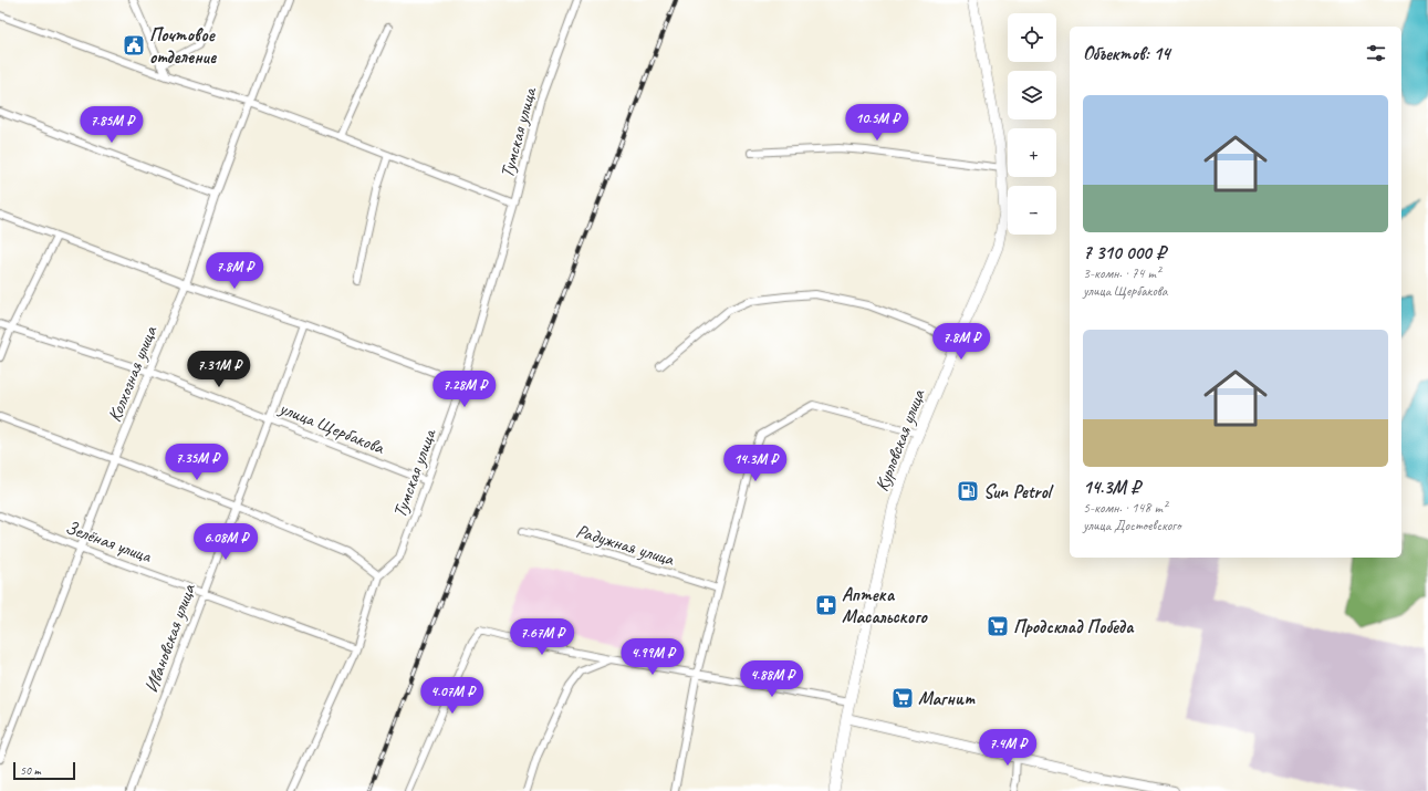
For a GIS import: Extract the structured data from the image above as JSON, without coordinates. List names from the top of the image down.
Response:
{
  "streets": {
    "main road": ["Курловская улица"],
    "street": [
      "Тумская улица",
      "Колхозная улица",
      "улица Щербакова",
      "Зелёная улица",
      "Радужная улица",
      "Ивановская улица"
    ]
  },
  "crossings": [
    ["Тумская улица", "улица Щербакова"],
    ["Колхозная улица", "улица Щербакова"],
    ["Колхозная улица", "Зелёная улица"],
    ["улица Щербакова", "Ивановская улица"],
    ["Зелёная улица", "Ивановская улица"]
  ],
  "places": {
    "public building": ["Почтовое отделение"],
    "fuel station": ["Sun Petrol"],
    "pharmacy": ["Аптека Масальского"],
    "supermarket": ["Продсклад Победа", "Магнит"]
  },
  "scale_bar": "50 m",
  "page": {
    "map_buttons": ["+", "−"],
    "heading": "Объектов: 14",
    "list": [
      {
        "name": "7 310 000 ₽",
        "note": "3-комн. · 74 m² · улица Щербакова"
      },
      {
        "name": "14.3M ₽",
        "note": "5-комн. · 148 m² · улица Достоевского"
      }
    ],
    "price": [
      "10.5M ₽",
      "7.85M ₽",
      "7.8M ₽",
      "7.8M ₽",
      "7.31M ₽",
      "7.28M ₽",
      "7.35M ₽",
      "14.3M ₽",
      "6.08M ₽",
      "7.67M ₽",
      "4.99M ₽",
      "4.88M ₽",
      "4.07M ₽",
      "7.4M ₽"
    ],
    "scale": "50 m"
  }
}
